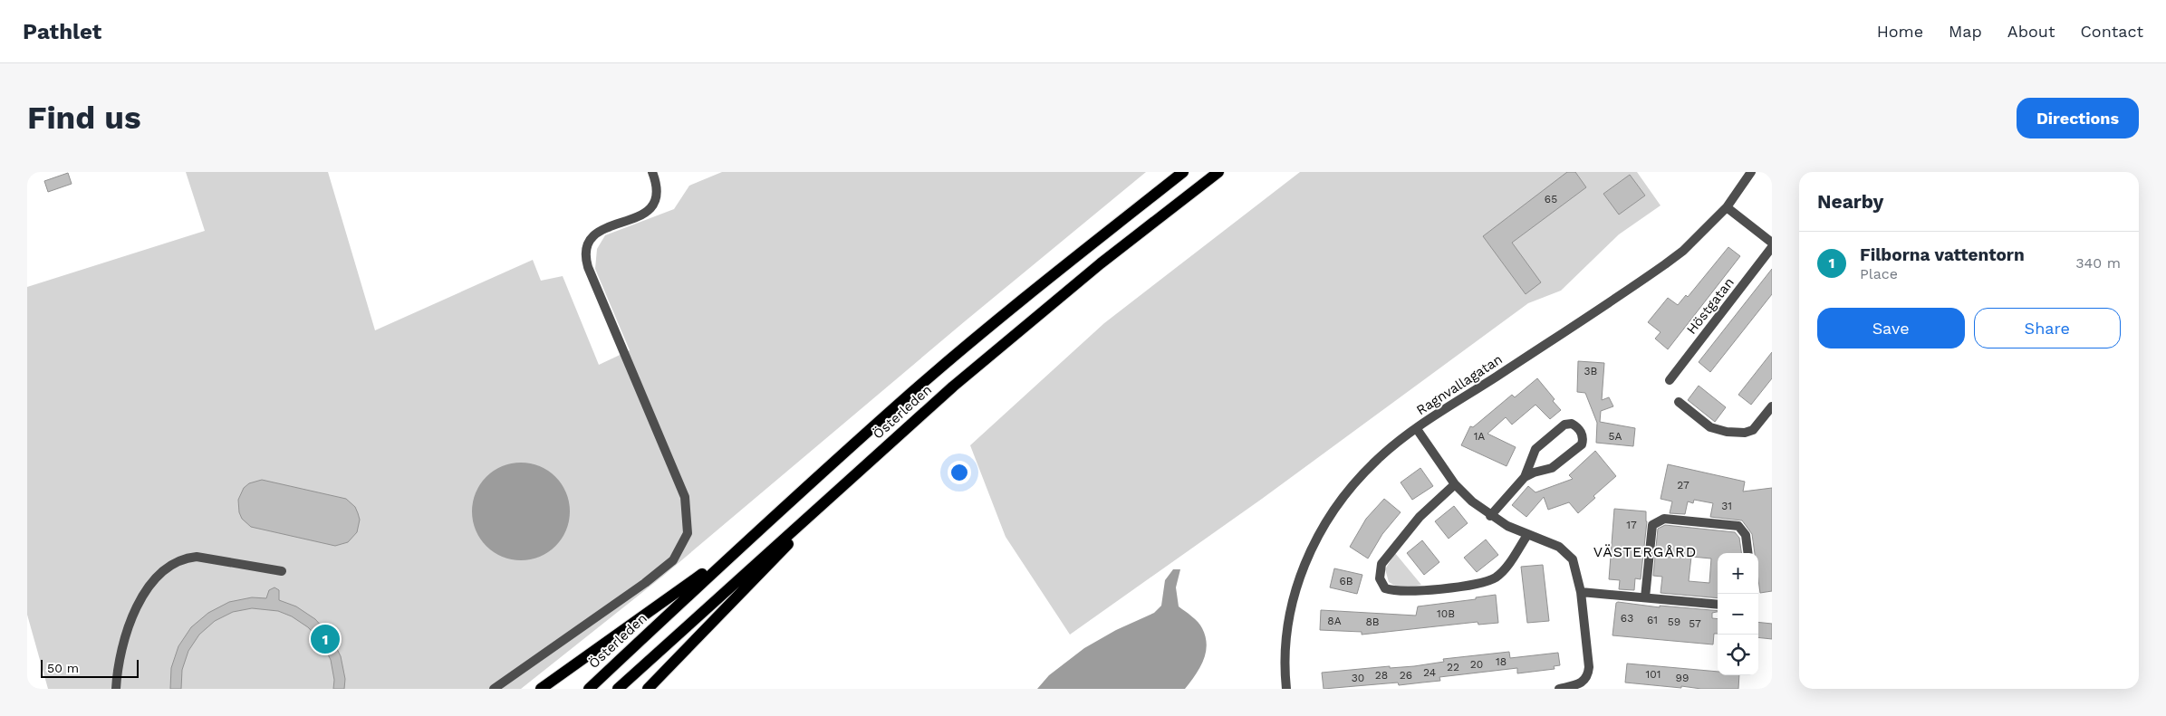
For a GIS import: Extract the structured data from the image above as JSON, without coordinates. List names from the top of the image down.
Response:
{
  "streets": {
    "main road": ["Österleden"],
    "street": ["Höstgatan", "Ragnvallagatan"]
  },
  "districts": ["VÄSTERGÅRD"],
  "house_numbers": [
    "65",
    "3B",
    "1A",
    "5A",
    "27",
    "31",
    "17",
    "6B",
    "10B",
    "63",
    "61",
    "8A",
    "8B",
    "59",
    "57",
    "18",
    "20",
    "22",
    "24",
    "101",
    "28",
    "26",
    "30",
    "99"
  ],
  "scale_bar": "50 m",
  "page": {
    "header": "Pathlet",
    "nav": [
      "Home",
      "Map",
      "About",
      "Contact"
    ],
    "buttons": [
      "Directions",
      ["Save", "Share"]
    ],
    "title": "Find us",
    "heading": "Nearby",
    "list": [
      {
        "mark": "1",
        "name": "Filborna vattentorn",
        "note": "Place",
        "value": "340 m"
      }
    ],
    "map_buttons": ["+", "−"],
    "pins": "1",
    "scale": "50 m"
  }
}
